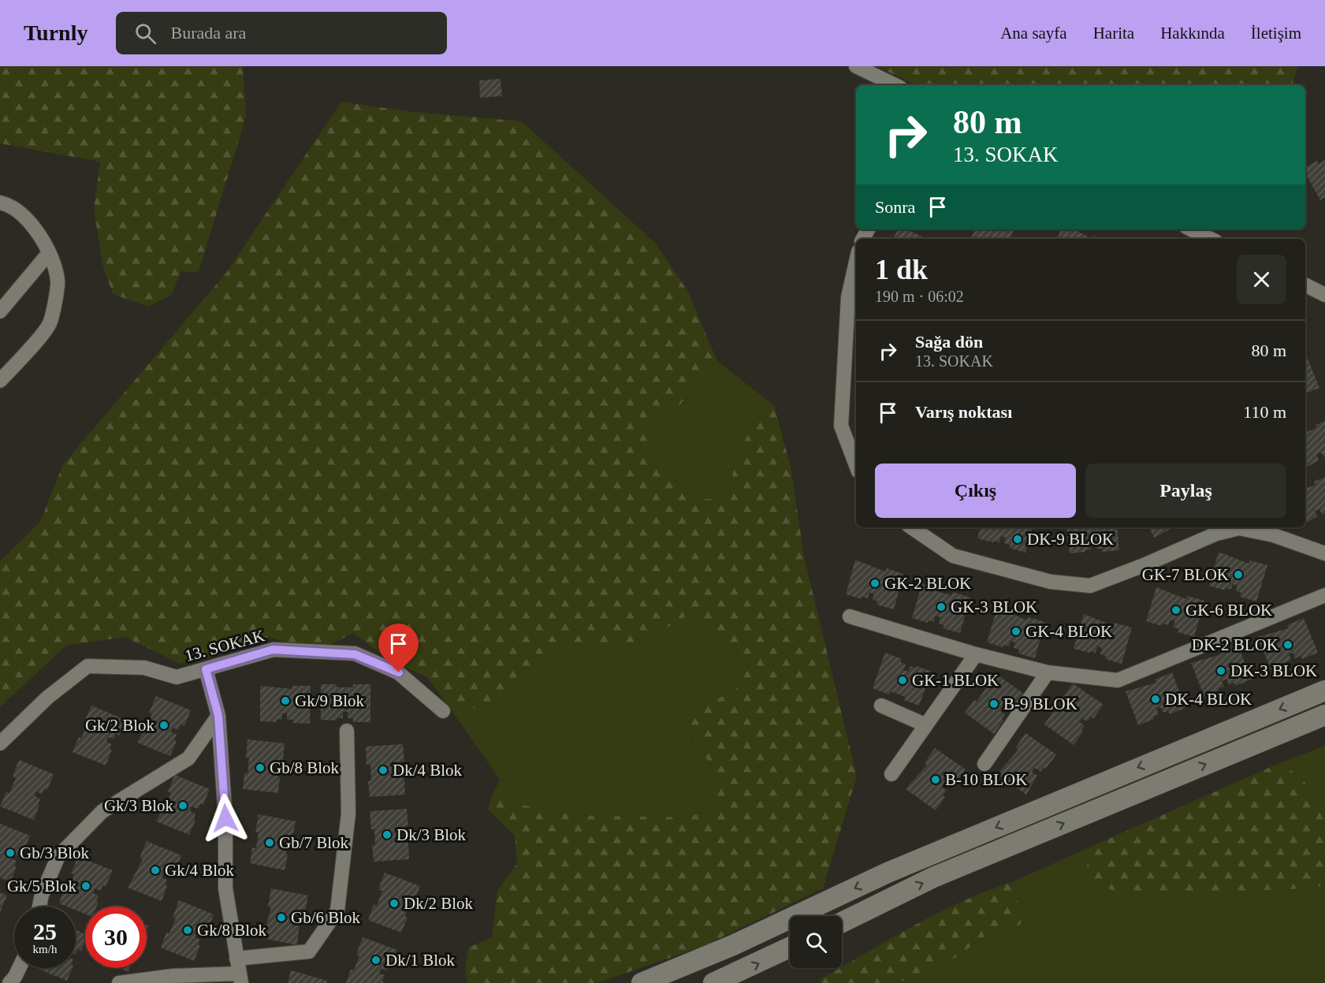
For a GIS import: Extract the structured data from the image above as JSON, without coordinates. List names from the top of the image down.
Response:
{
  "streets": {
    "street": ["13. SOKAK"]
  },
  "places": [
    "DK-9 BLOK",
    "GK-7 BLOK",
    "GK-2 BLOK",
    "GK-3 BLOK",
    "GK-6 BLOK",
    "GK-4 BLOK",
    "DK-2 BLOK",
    "DK-3 BLOK",
    "GK-1 BLOK",
    "DK-4 BLOK",
    "Gk/9 Blok",
    "B-9 BLOK",
    "Gk/2 Blok",
    "Gb/8 Blok",
    "Dk/4 Blok",
    "B-10 BLOK",
    "Gk/3 Blok",
    "Dk/3 Blok",
    "Gb/7 Blok",
    "Gb/3 Blok",
    "Gk/4 Blok",
    "Gk/5 Blok",
    "Dk/2 Blok",
    "Gb/6 Blok",
    "Gk/8 Blok",
    "Dk/1 Blok"
  ],
  "page": {
    "header": "Turnly",
    "search": "Burada ara",
    "nav": [
      "Ana sayfa",
      "Harita",
      "Hakkında",
      "İletişim"
    ],
    "turn": ["80 m", "13. SOKAK"],
    "then": "Sonra",
    "heading": ["1 dk", "190 m · 06:02"],
    "list": [
      {
        "name": "Sağa dön",
        "note": "13. SOKAK",
        "value": "80 m"
      },
      {
        "name": "Varış noktası",
        "value": "110 m"
      }
    ],
    "buttons": ["Çıkış", "Paylaş"],
    "speed": "25 km/h",
    "limit": "30"
  }
}
